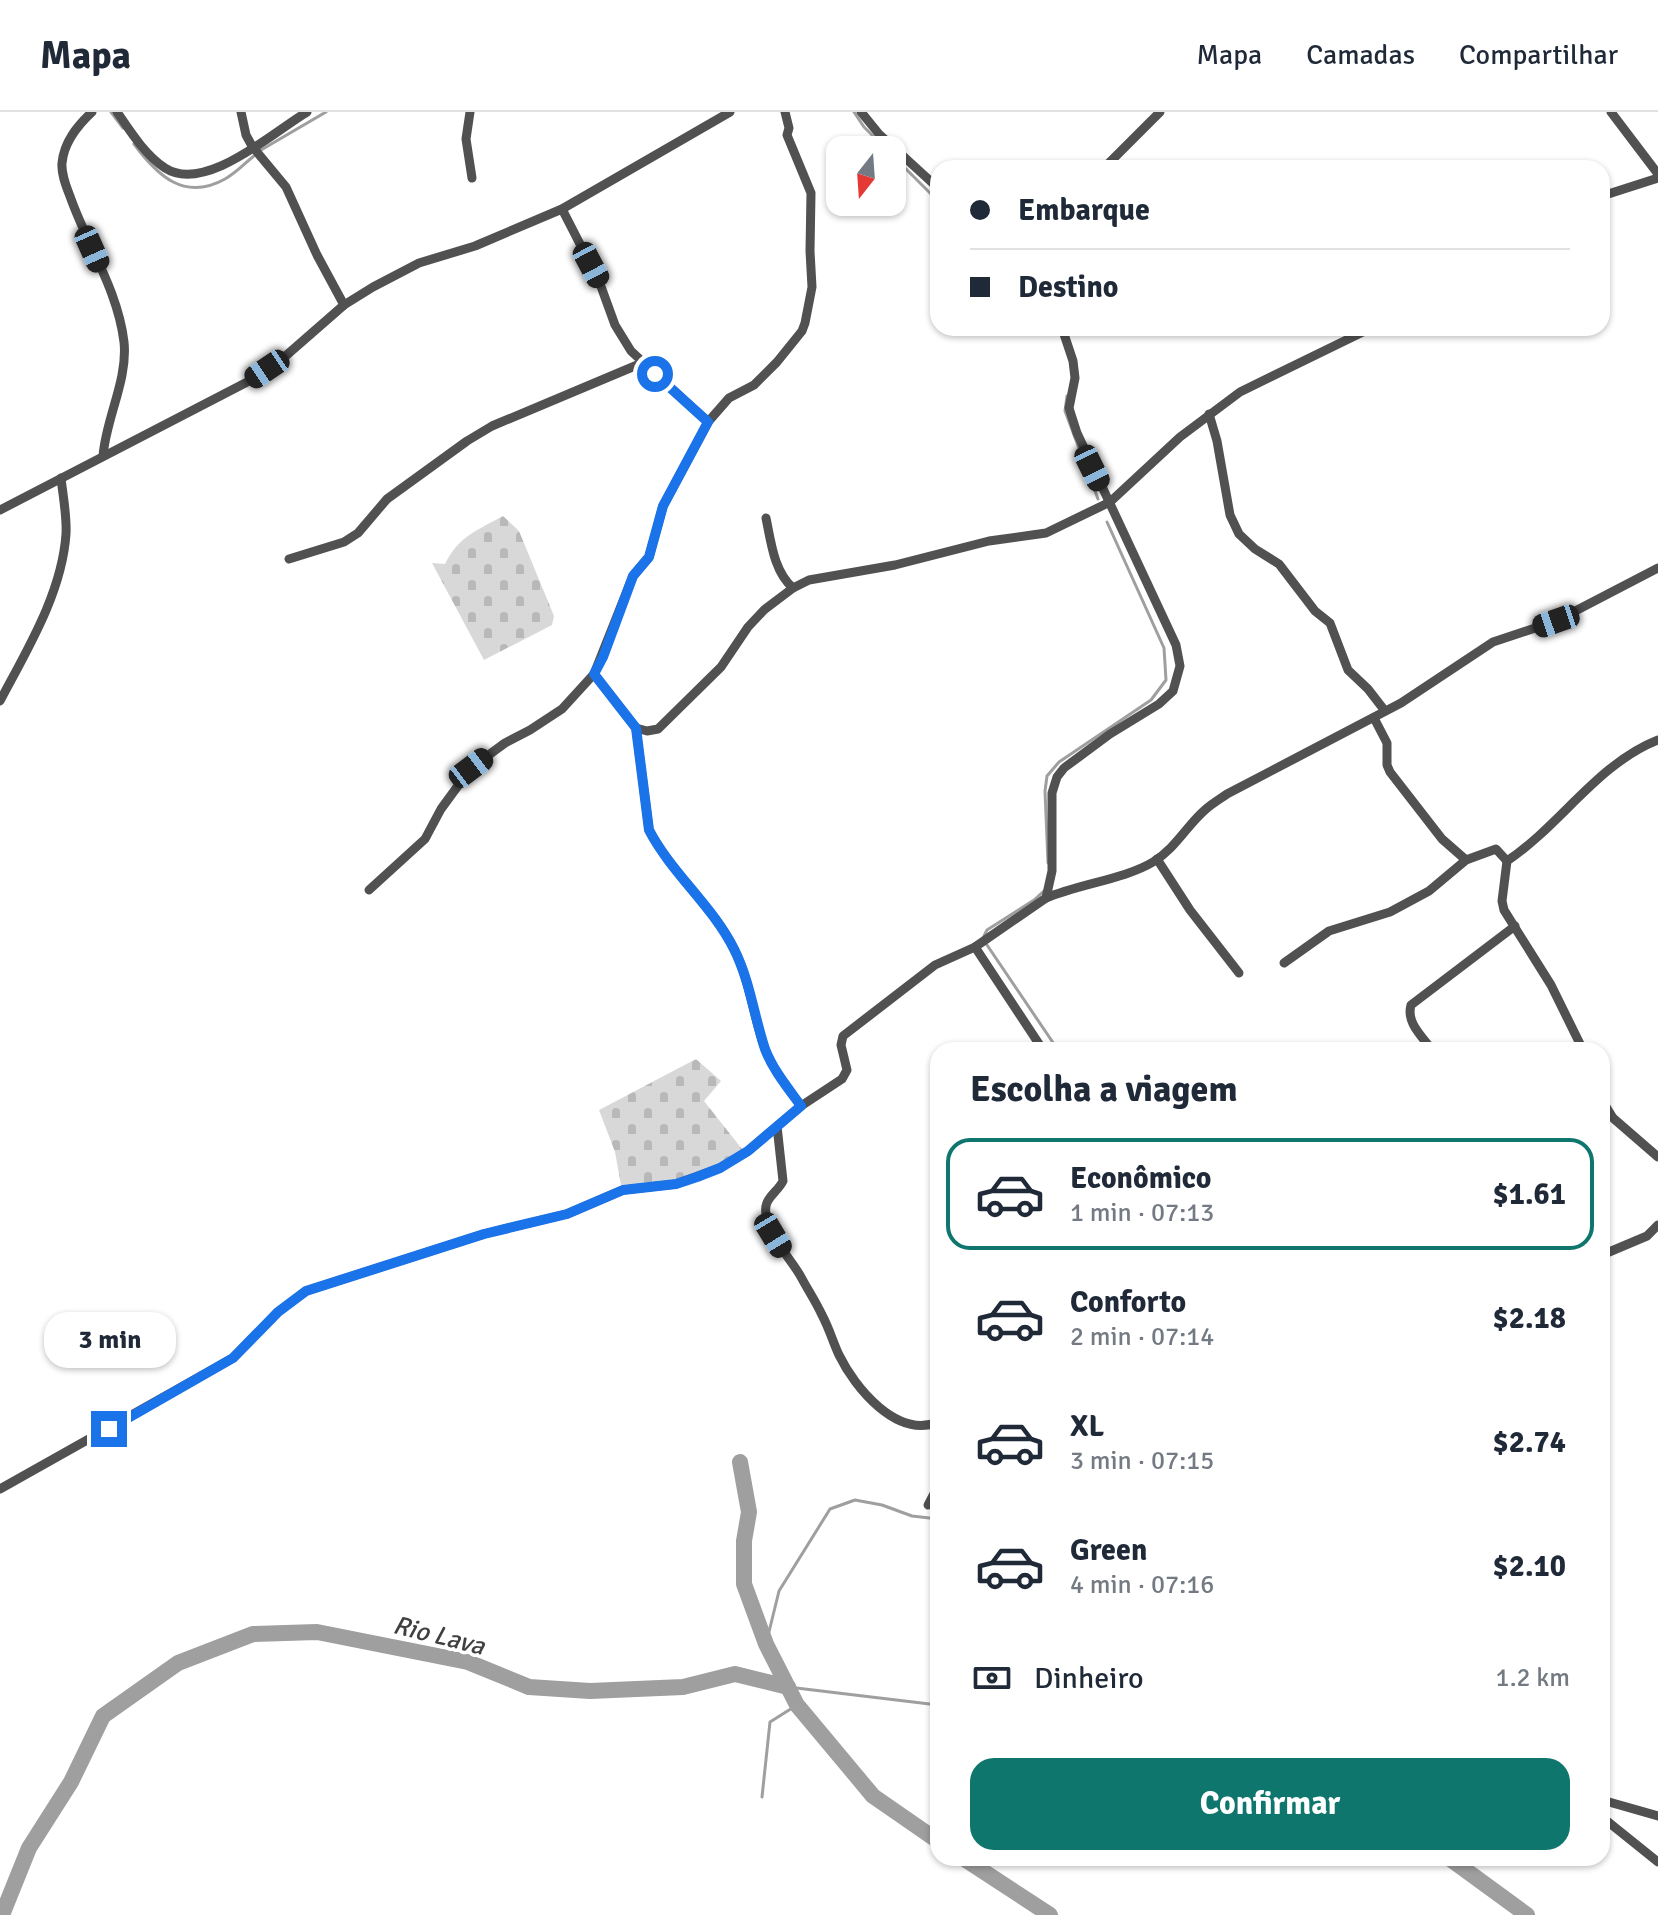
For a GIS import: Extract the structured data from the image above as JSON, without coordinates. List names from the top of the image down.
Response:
{
  "water": ["Rio Lava"],
  "north": "bottom",
  "page": {
    "header": "Mapa",
    "nav": ["Mapa", "Camadas", "Compartilhar"],
    "banner": ["Embarque", "Destino"],
    "heading": "Escolha a viagem",
    "list": [
      {
        "name": "Econômico",
        "note": "1 min · 07:13",
        "value": "$1.61"
      },
      {
        "name": "Conforto",
        "note": "2 min · 07:14",
        "value": "$2.18"
      },
      {
        "name": "XL",
        "note": "3 min · 07:15",
        "value": "$2.74"
      },
      {
        "name": "Green",
        "note": "4 min · 07:16",
        "value": "$2.10"
      }
    ],
    "bubble": "3 min",
    "pay": ["Dinheiro", "1.2 km"],
    "buttons": "Confirmar"
  }
}
